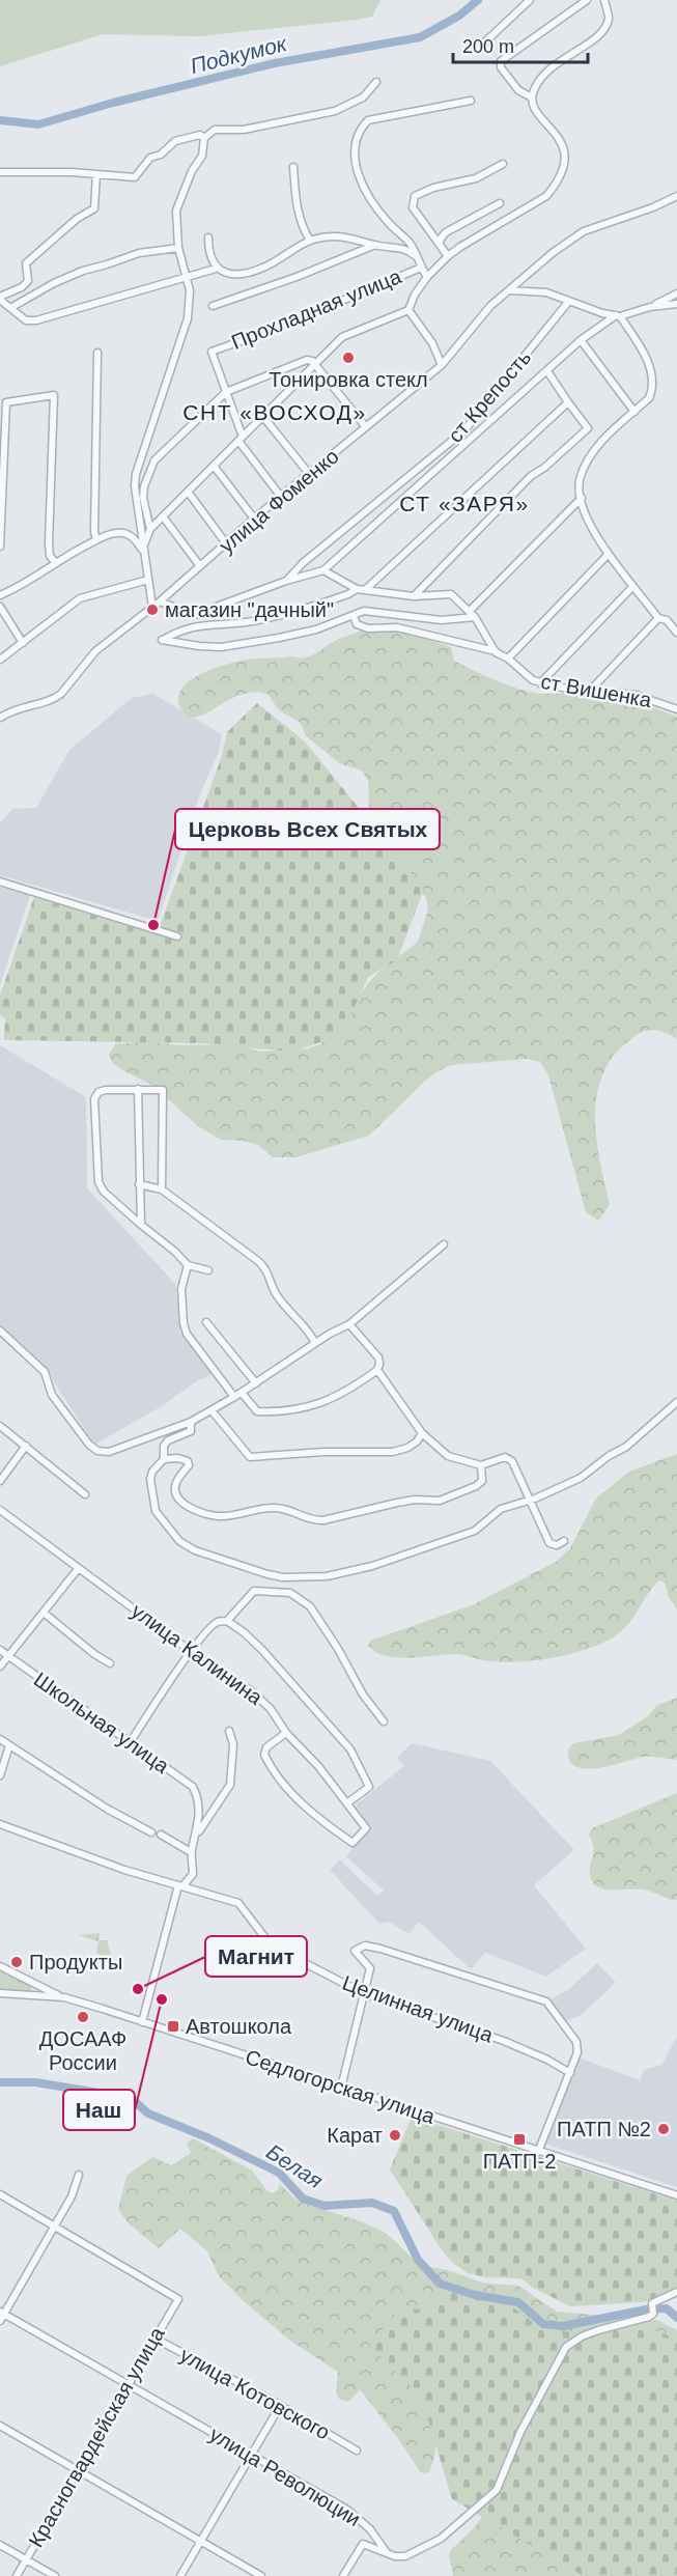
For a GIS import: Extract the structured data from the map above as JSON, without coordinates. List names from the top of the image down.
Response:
{
  "streets": {
    "street": [
      "Прохладная улица",
      "ст Крепость",
      "улица Фоменко",
      "ст Вишенка",
      "улица Калинина",
      "Школьная улица",
      "Целинная улица",
      "Седлогорская улица",
      "улица Котовского",
      "Красногвардейская улица",
      "улица Революции"
    ]
  },
  "crossings": [
    ["улица Котовского", "Красногвардейская улица"],
    ["Красногвардейская улица", "улица Революции"]
  ],
  "districts": ["СНТ «ВОСХОД»", "СТ «ЗАРЯ»"],
  "water": ["Подкумок", "Белая"],
  "places": {
    "other": [
      "Тонировка стекл",
      "магазин \"дачный\"",
      "Церковь Всех Святых",
      "Продукты",
      "Магнит",
      "Наш",
      "ДОСААФ России",
      "ПАТП №2",
      "Карат"
    ],
    "transit": ["Автошкола", "ПАТП-2"]
  },
  "scale_bar": "200 m"
}
